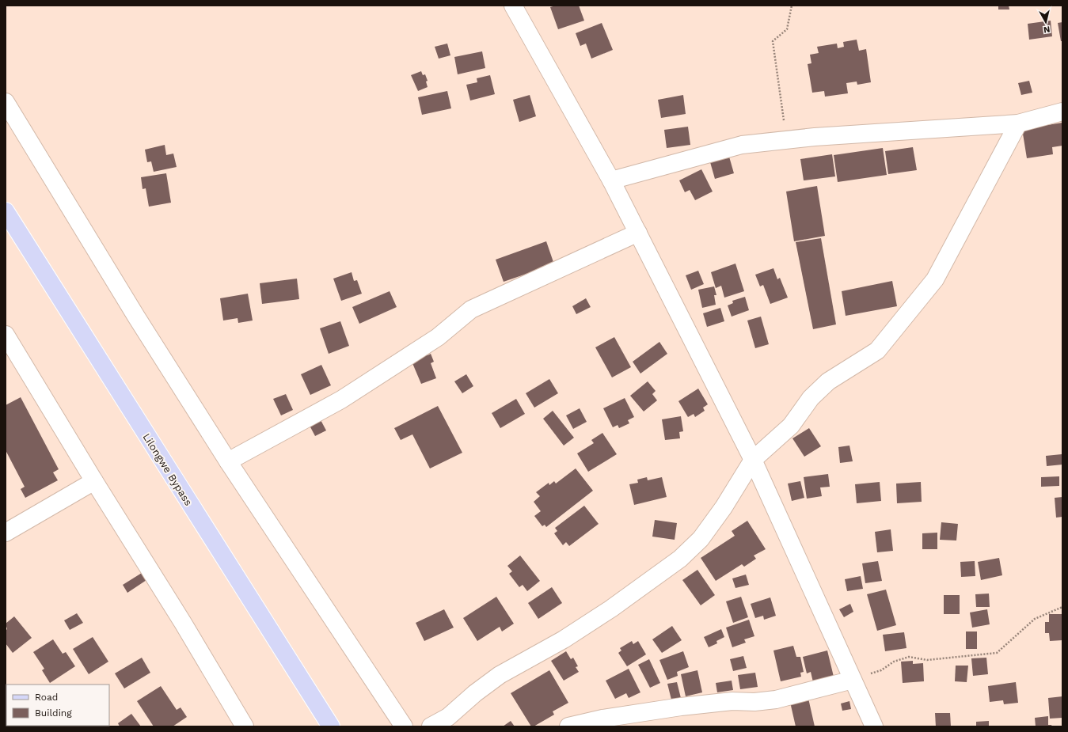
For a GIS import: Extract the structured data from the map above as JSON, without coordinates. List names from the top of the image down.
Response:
{
  "streets": {
    "main road": ["Lilongwe Bypass"]
  },
  "legend": ["Road", "Building"],
  "north": "bottom"
}
